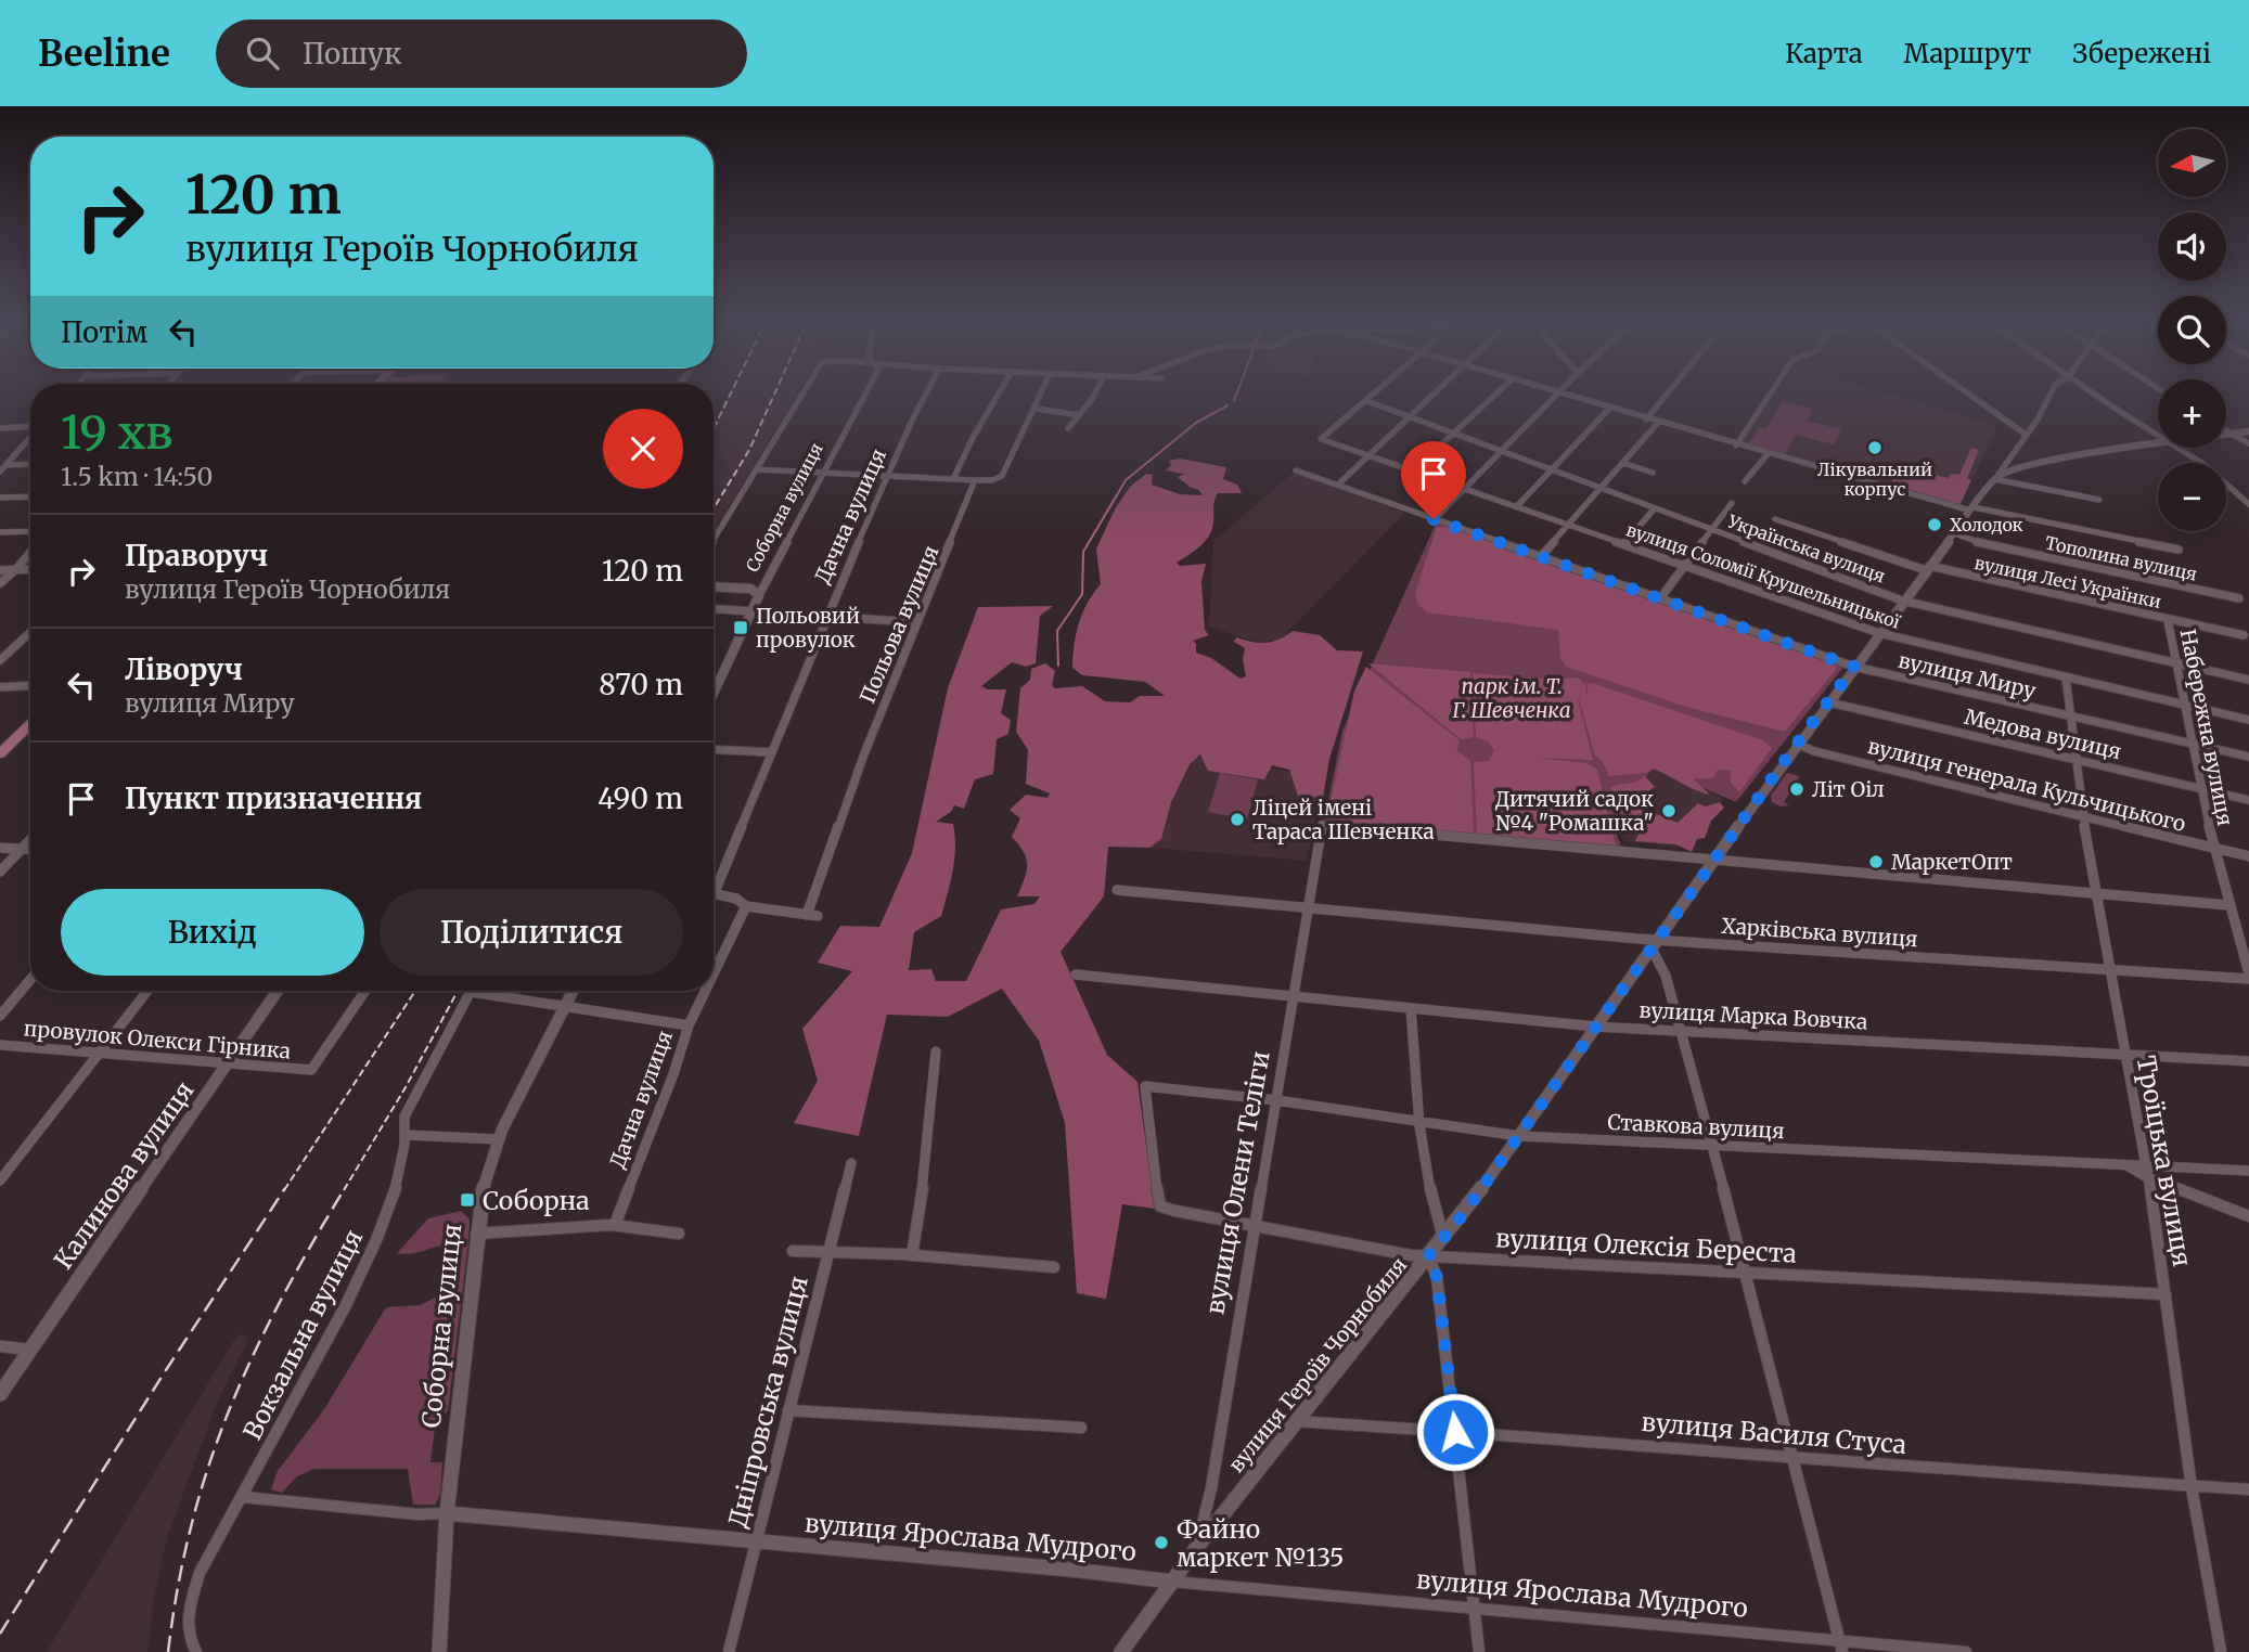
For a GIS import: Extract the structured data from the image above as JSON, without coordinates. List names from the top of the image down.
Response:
{
  "streets": {
    "street": [
      "Соборна вулиця",
      "Дачна вулиця",
      "Українська вулиця",
      "Тополина вулиця",
      "вулиця Соломії Крушельницької",
      "вулиця Лесі Українки",
      "Польова вулиця",
      "вулиця Миру",
      "Набережна вулиця",
      "Медова вулиця",
      "вулиця генерала Кульчицького",
      "Харківська вулиця",
      "вулиця Марка Вовчка",
      "провулок Олекси Гірника",
      "Ставкова вулиця",
      "Троїцька вулиця",
      "Калинова вулиця",
      "вулиця Олени Теліги",
      "вулиця Олексія Береста",
      "Вокзальна вулиця",
      "вулиця Героїв Чорнобиля",
      "Дніпровська вулиця",
      "вулиця Василя Стуса",
      "вулиця Ярослава Мудрого"
    ]
  },
  "crossings": [
    ["Соборна вулиця", "вулиця Ярослава Мудрого"],
    ["Українська вулиця", "вулиця Соломії Крушельницької"],
    ["Українська вулиця", "Набережна вулиця"],
    ["Українська вулиця", "вулиця Героїв Чорнобиля"],
    ["Тополина вулиця", "вулиця Героїв Чорнобиля"],
    ["вулиця Соломії Крушельницької", "Набережна вулиця"],
    ["вулиця Соломії Крушельницької", "Троїцька вулиця"],
    ["вулиця Соломії Крушельницької", "вулиця Героїв Чорнобиля"],
    ["вулиця Лесі Українки", "Набережна вулиця"],
    ["вулиця Лесі Українки", "вулиця Героїв Чорнобиля"],
    ["вулиця Миру", "Набережна вулиця"],
    ["вулиця Миру", "Троїцька вулиця"],
    ["вулиця Миру", "вулиця Героїв Чорнобиля"],
    ["Набережна вулиця", "Медова вулиця"],
    ["Набережна вулиця", "вулиця генерала Кульчицького"],
    ["Набережна вулиця", "Харківська вулиця"],
    ["Медова вулиця", "Троїцька вулиця"],
    ["Медова вулиця", "вулиця Героїв Чорнобиля"],
    ["вулиця генерала Кульчицького", "Троїцька вулиця"],
    ["вулиця генерала Кульчицького", "вулиця Героїв Чорнобиля"],
    ["Харківська вулиця", "Троїцька вулиця"],
    ["Харківська вулиця", "вулиця Олени Теліги"],
    ["Харківська вулиця", "вулиця Героїв Чорнобиля"],
    ["вулиця Марка Вовчка", "Троїцька вулиця"],
    ["вулиця Марка Вовчка", "вулиця Олени Теліги"],
    ["вулиця Марка Вовчка", "вулиця Героїв Чорнобиля"],
    ["провулок Олекси Гірника", "Калинова вулиця"],
    ["Ставкова вулиця", "Троїцька вулиця"],
    ["Ставкова вулиця", "вулиця Олени Теліги"],
    ["Ставкова вулиця", "вулиця Олексія Береста"],
    ["Ставкова вулиця", "вулиця Героїв Чорнобиля"],
    ["Троїцька вулиця", "вулиця Олексія Береста"],
    ["Троїцька вулиця", "вулиця Василя Стуса"],
    ["вулиця Олени Теліги", "вулиця Олексія Береста"],
    ["вулиця Олени Теліги", "вулиця Героїв Чорнобиля"],
    ["вулиця Олексія Береста", "вулиця Героїв Чорнобиля"],
    ["Вокзальна вулиця", "вулиця Ярослава Мудрого"],
    ["вулиця Героїв Чорнобиля", "вулиця Василя Стуса"],
    ["вулиця Героїв Чорнобиля", "вулиця Ярослава Мудрого"],
    ["Дніпровська вулиця", "вулиця Ярослава Мудрого"]
  ],
  "parks": ["парк ім. Т. Г. Шевченка"],
  "places": {
    "other": [
      "Лікувальний корпус",
      "Холодок",
      "Літ Оіл",
      "Дитячий садок №4 \"Ромашка\"",
      "Ліцей імені Тараса Шевченка",
      "МаркетОпт",
      "Файно маркет №135"
    ],
    "transit": ["Польовий провулок", "Соборна"]
  },
  "north": "left",
  "page": {
    "header": "Beeline",
    "search": "Пошук",
    "nav": ["Карта", "Маршрут", "Збережені"],
    "map_buttons": ["+", "−"],
    "turn": ["120 m", "вулиця Героїв Чорнобиля"],
    "then": "Потім",
    "heading": ["19 хв", "1.5 km · 14:50"],
    "list": [
      {
        "name": "Праворуч",
        "note": "вулиця Героїв Чорнобиля",
        "value": "120 m"
      },
      {
        "name": "Ліворуч",
        "note": "вулиця Миру",
        "value": "870 m"
      },
      {
        "name": "Пункт призначення",
        "value": "490 m"
      }
    ],
    "buttons": ["Вихід", "Поділитися"]
  }
}
